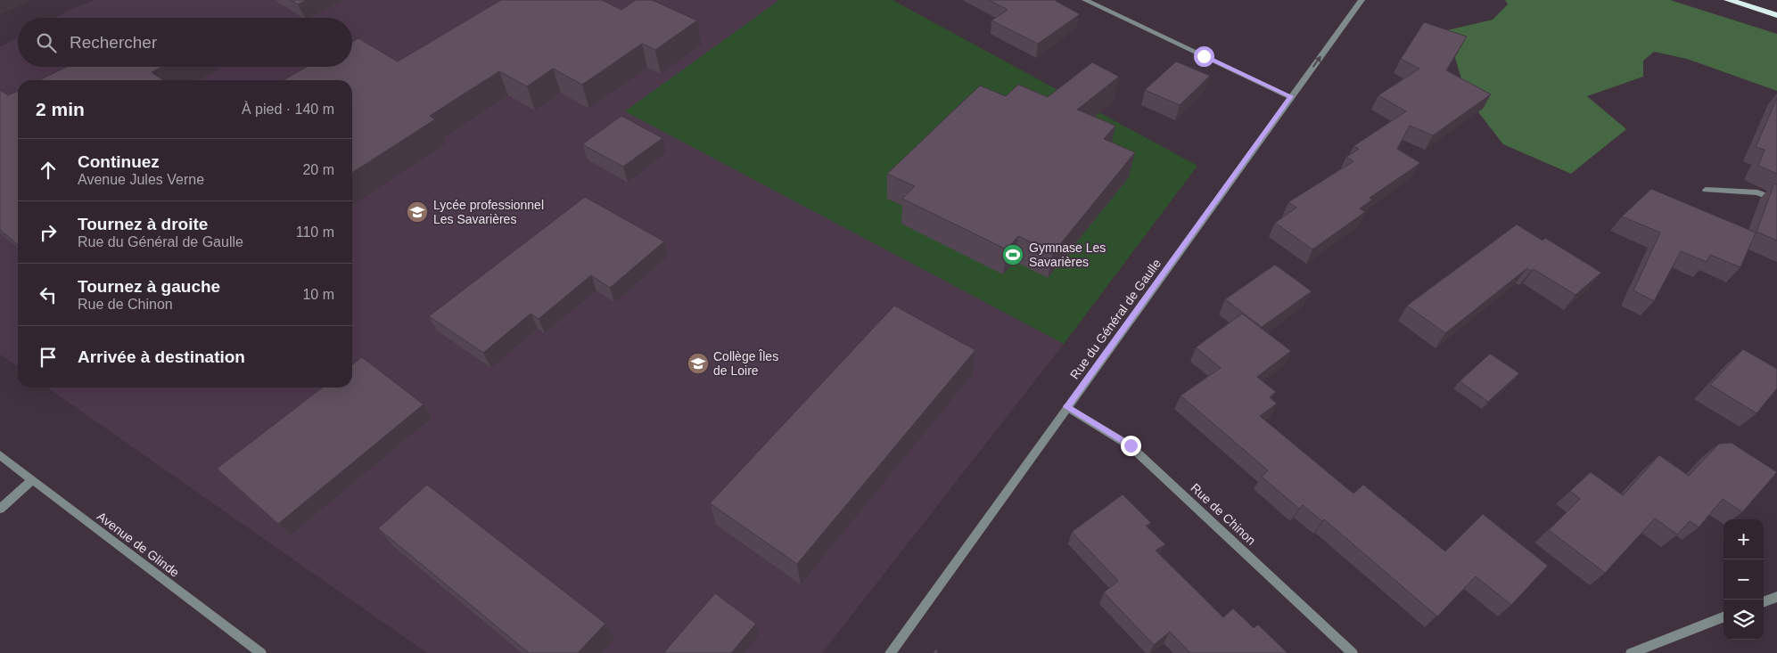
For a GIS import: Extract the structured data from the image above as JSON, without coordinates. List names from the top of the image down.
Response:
{
  "streets": {
    "street": ["Rue du Général de Gaulle", "Rue de Chinon", "Avenue de Glinde"]
  },
  "crossings": [
    ["Rue du Général de Gaulle", "Rue de Chinon"]
  ],
  "places": {
    "school or university": ["Lycée professionnel Les Savarières", "Collège Îles de Loire"],
    "sports": ["Gymnase Les Savarières"]
  },
  "page": {
    "search": "Rechercher",
    "heading": ["2 min", "À pied · 140 m"],
    "list": [
      ["Continuez", "Avenue Jules Verne", "20 m"],
      ["Tournez à droite", "Rue du Général de Gaulle", "110 m"],
      ["Tournez à gauche", "Rue de Chinon", "10 m"],
      "Arrivée à destination"
    ],
    "map_buttons": ["+", "−"]
  }
}
